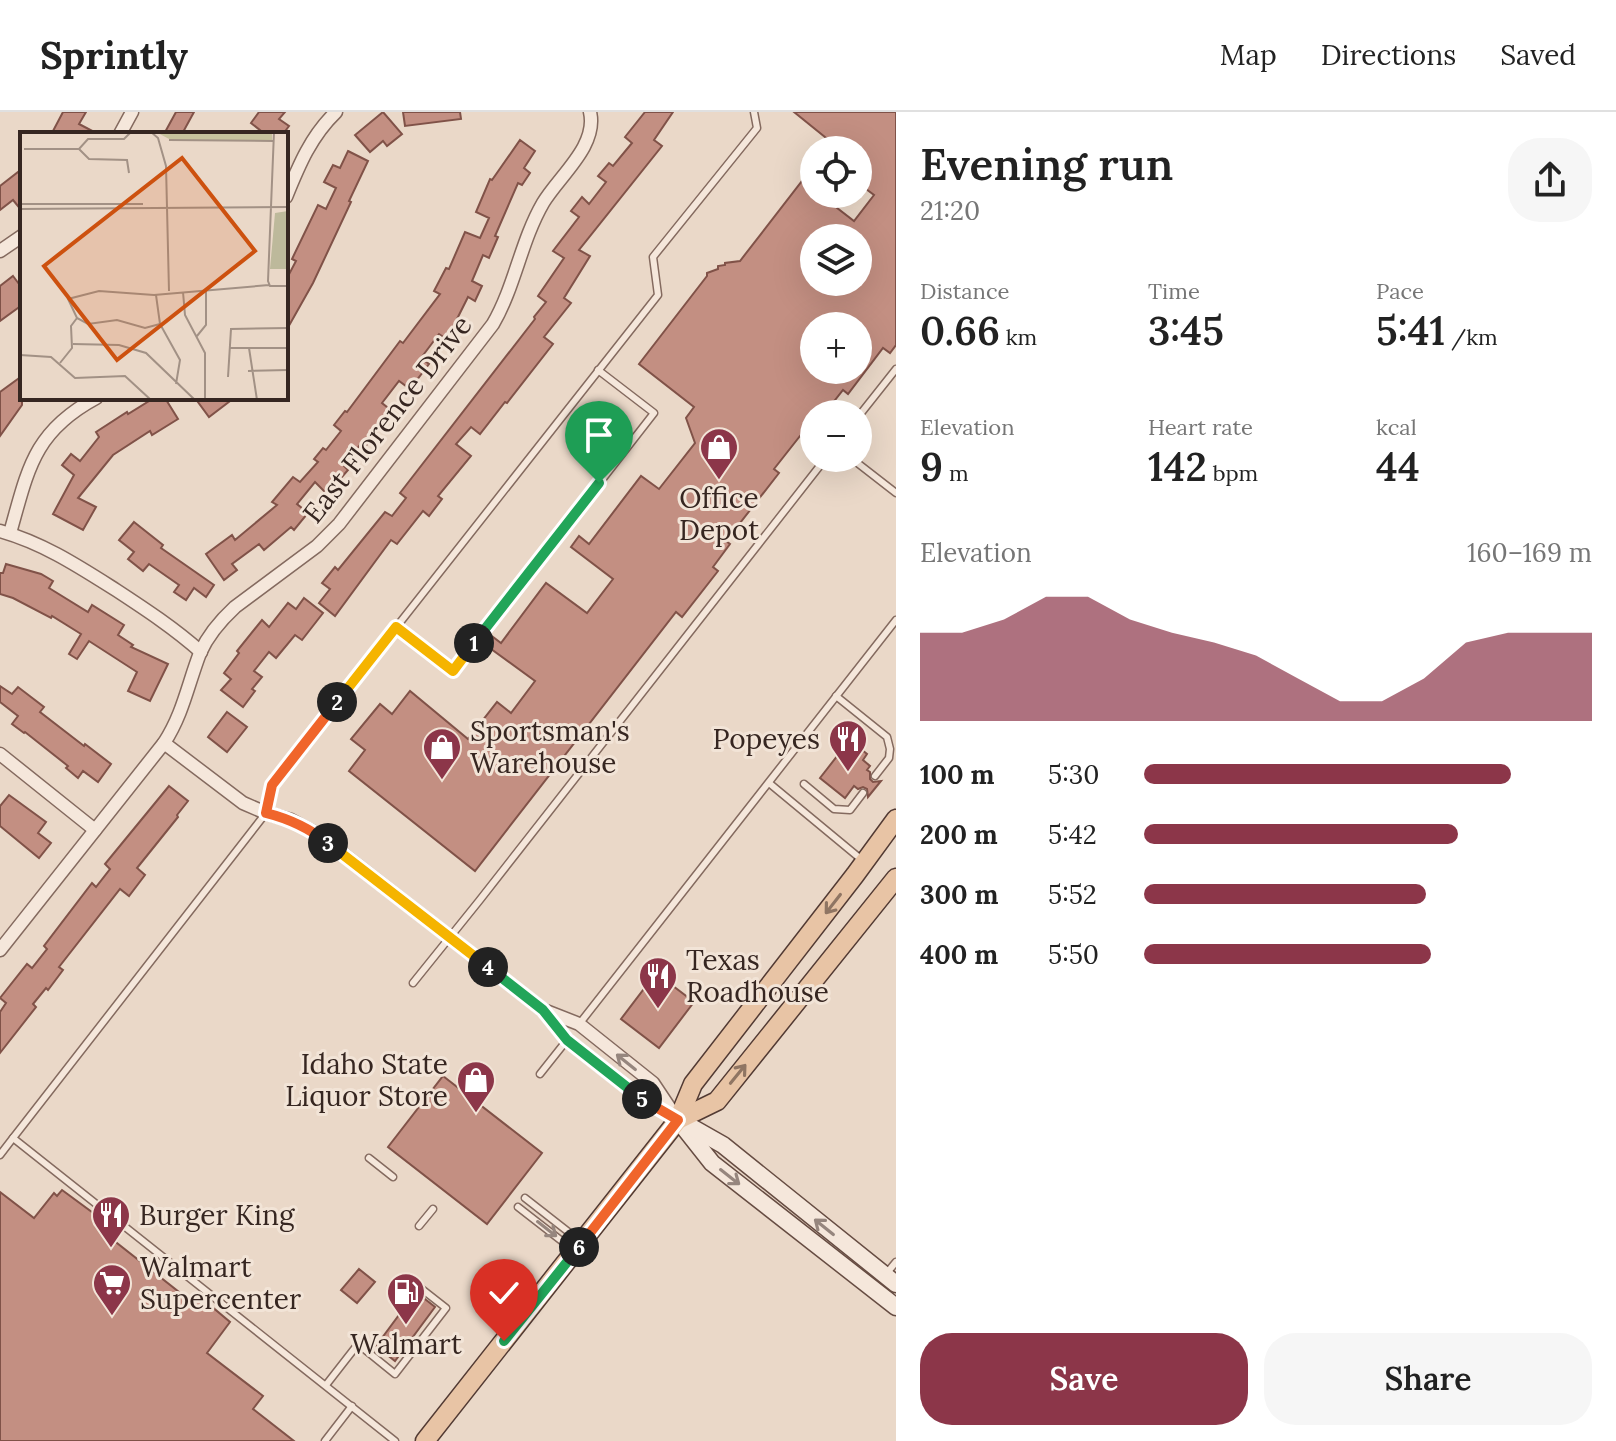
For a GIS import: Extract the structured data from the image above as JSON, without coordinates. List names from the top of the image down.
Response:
{
  "streets": {
    "street": ["East Florence Drive"]
  },
  "places": {
    "shop": ["Office Depot", "Sportsman's Warehouse", "Idaho State Liquor Store"],
    "restaurant": ["Popeyes", "Texas Roadhouse", "Burger King"],
    "supermarket": ["Walmart Supercenter"],
    "fuel station": ["Walmart"]
  },
  "page": {
    "header": "Sprintly",
    "nav": ["Map", "Directions", "Saved"],
    "heading": ["Evening run", "21:20"],
    "map_buttons": ["+", "−"],
    "stats": [
      ["Distance", "0.66 km"],
      ["Time", "3:45"],
      ["Pace", "5:41 /km"],
      ["Elevation", "9 m"],
      ["Heart rate", "142 bpm"],
      ["kcal", "44"]
    ],
    "chart": ["Elevation", "160–169 m"],
    "pins": [
      "1",
      "2",
      "3",
      "4",
      "5",
      "6"
    ],
    "list": [
      {
        "name": "100 m",
        "note": "5:30"
      },
      {
        "name": "200 m",
        "note": "5:42"
      },
      {
        "name": "300 m",
        "note": "5:52"
      },
      {
        "name": "400 m",
        "note": "5:50"
      }
    ],
    "buttons": ["Save", "Share"]
  }
}
